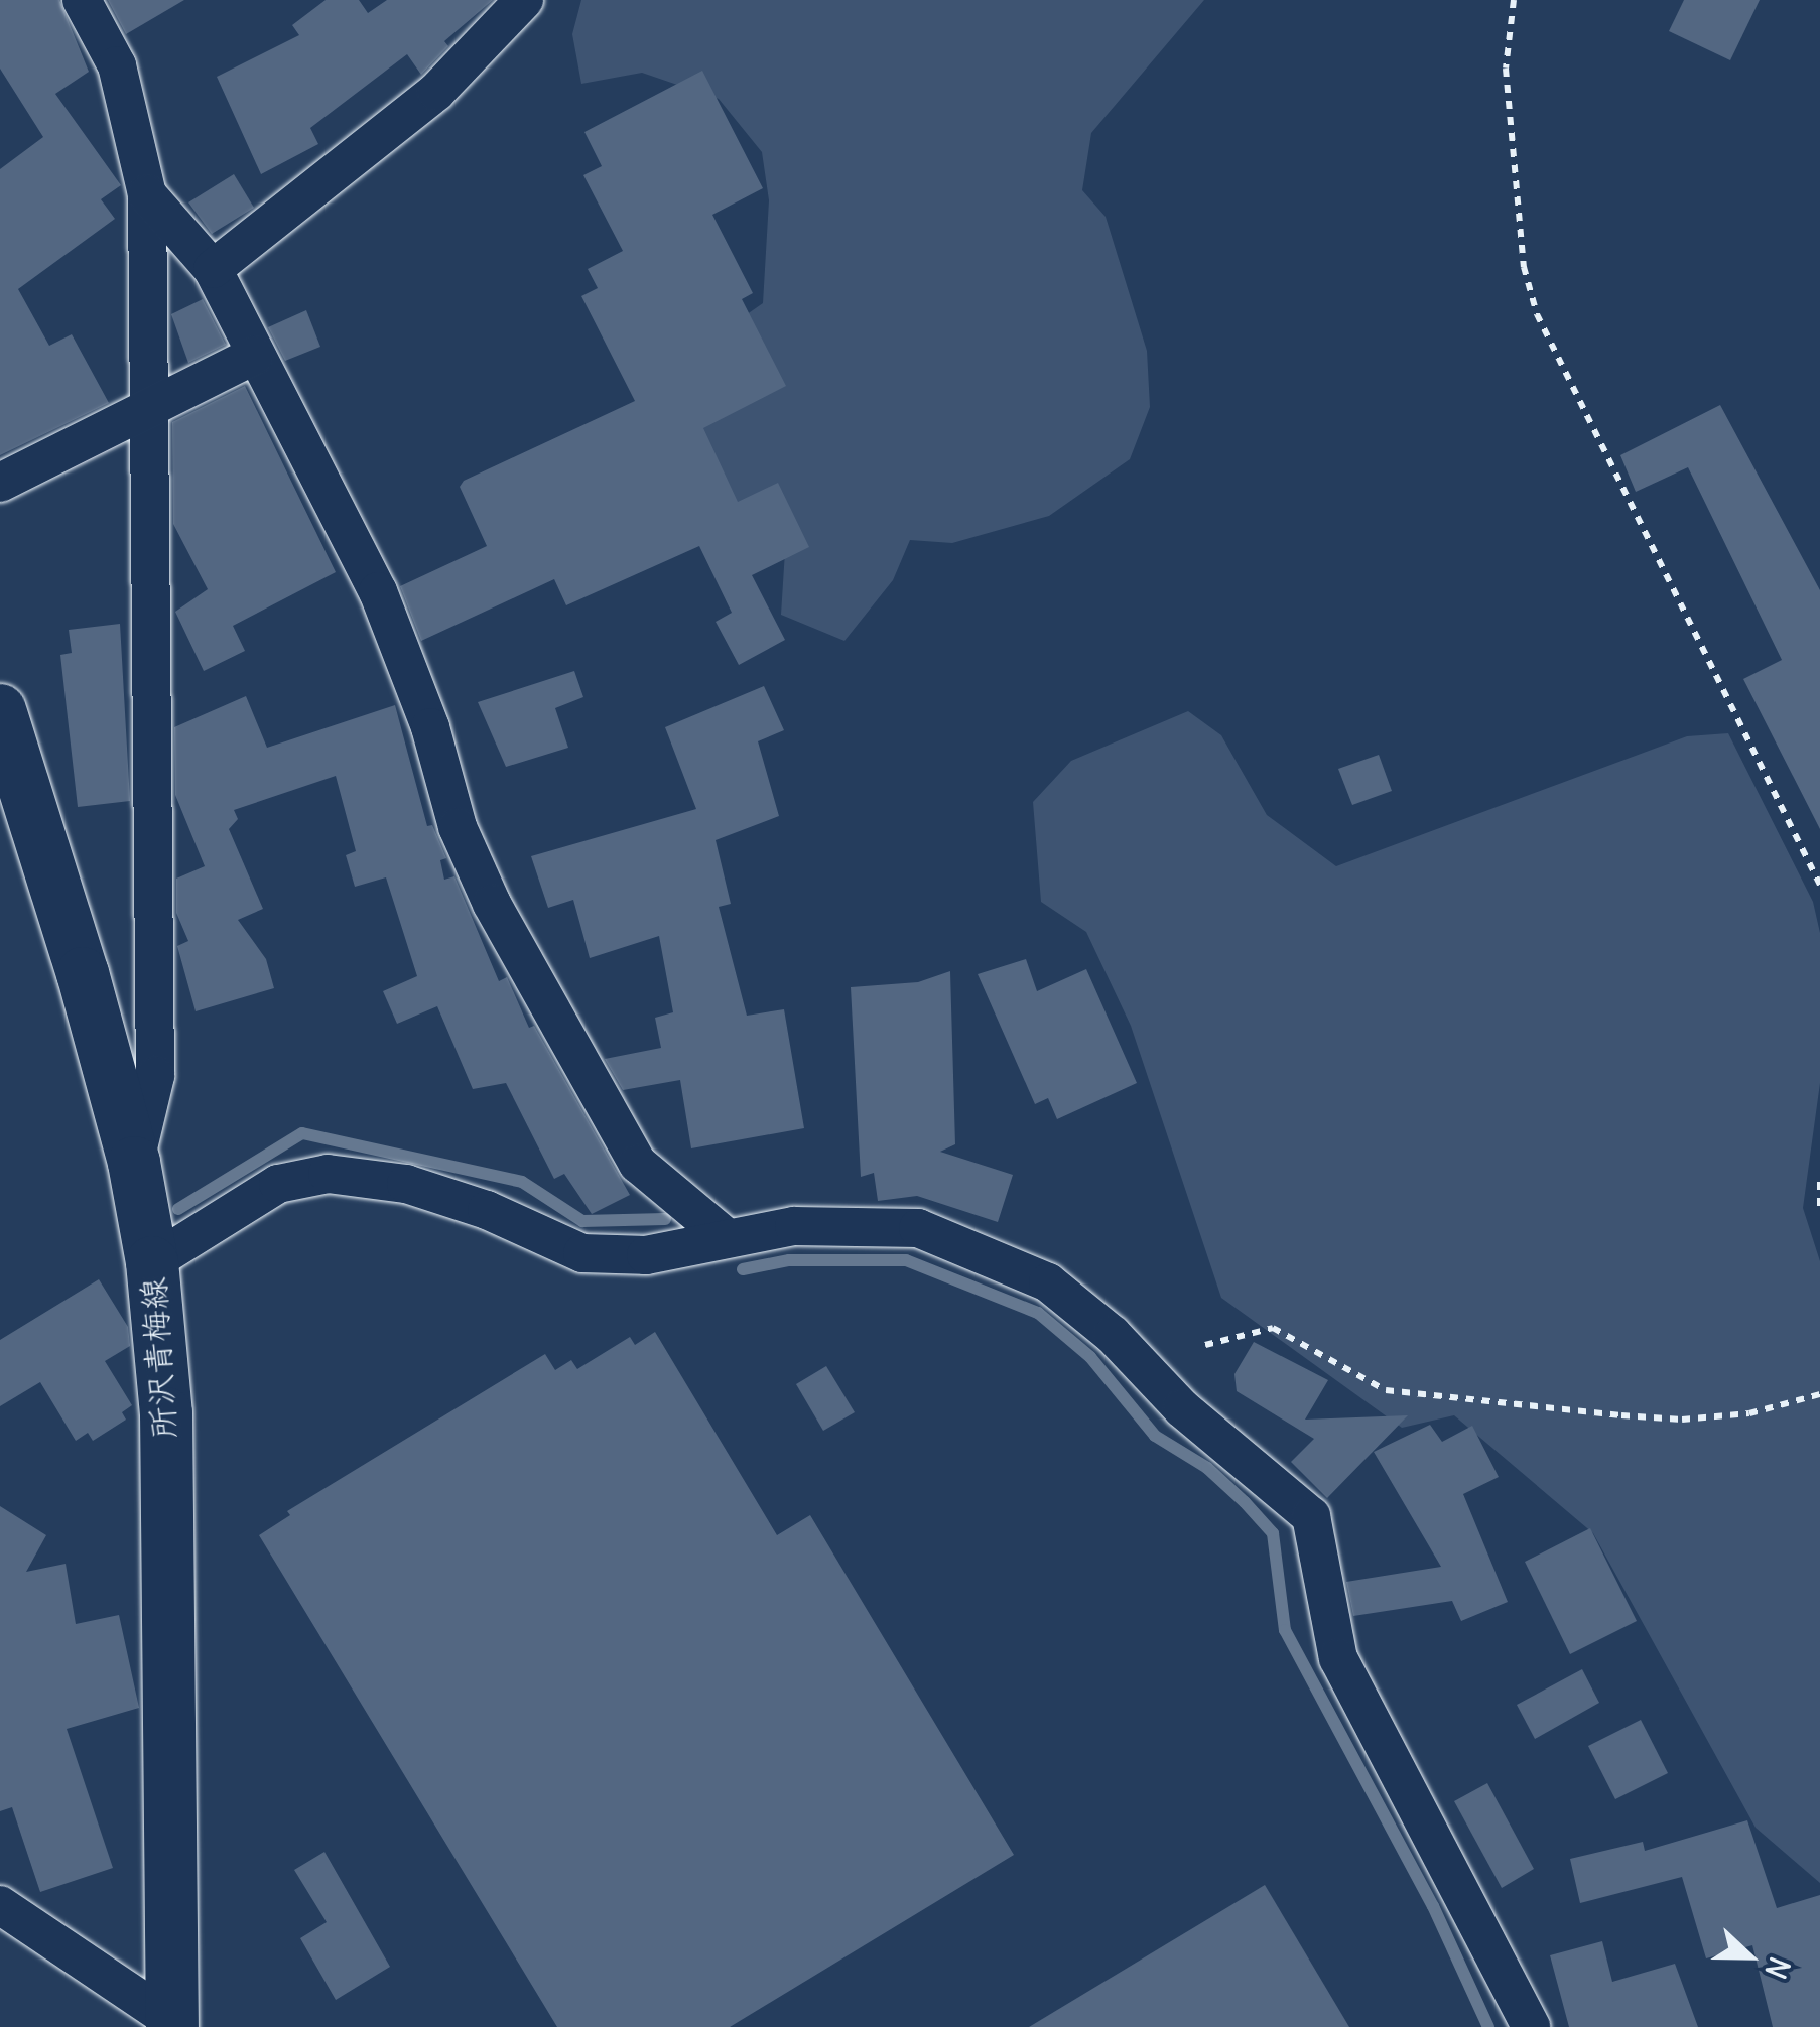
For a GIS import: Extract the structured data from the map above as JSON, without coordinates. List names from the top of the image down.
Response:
{
  "streets": {
    "main road": ["所沢青梅線"]
  },
  "north": "right"
}
